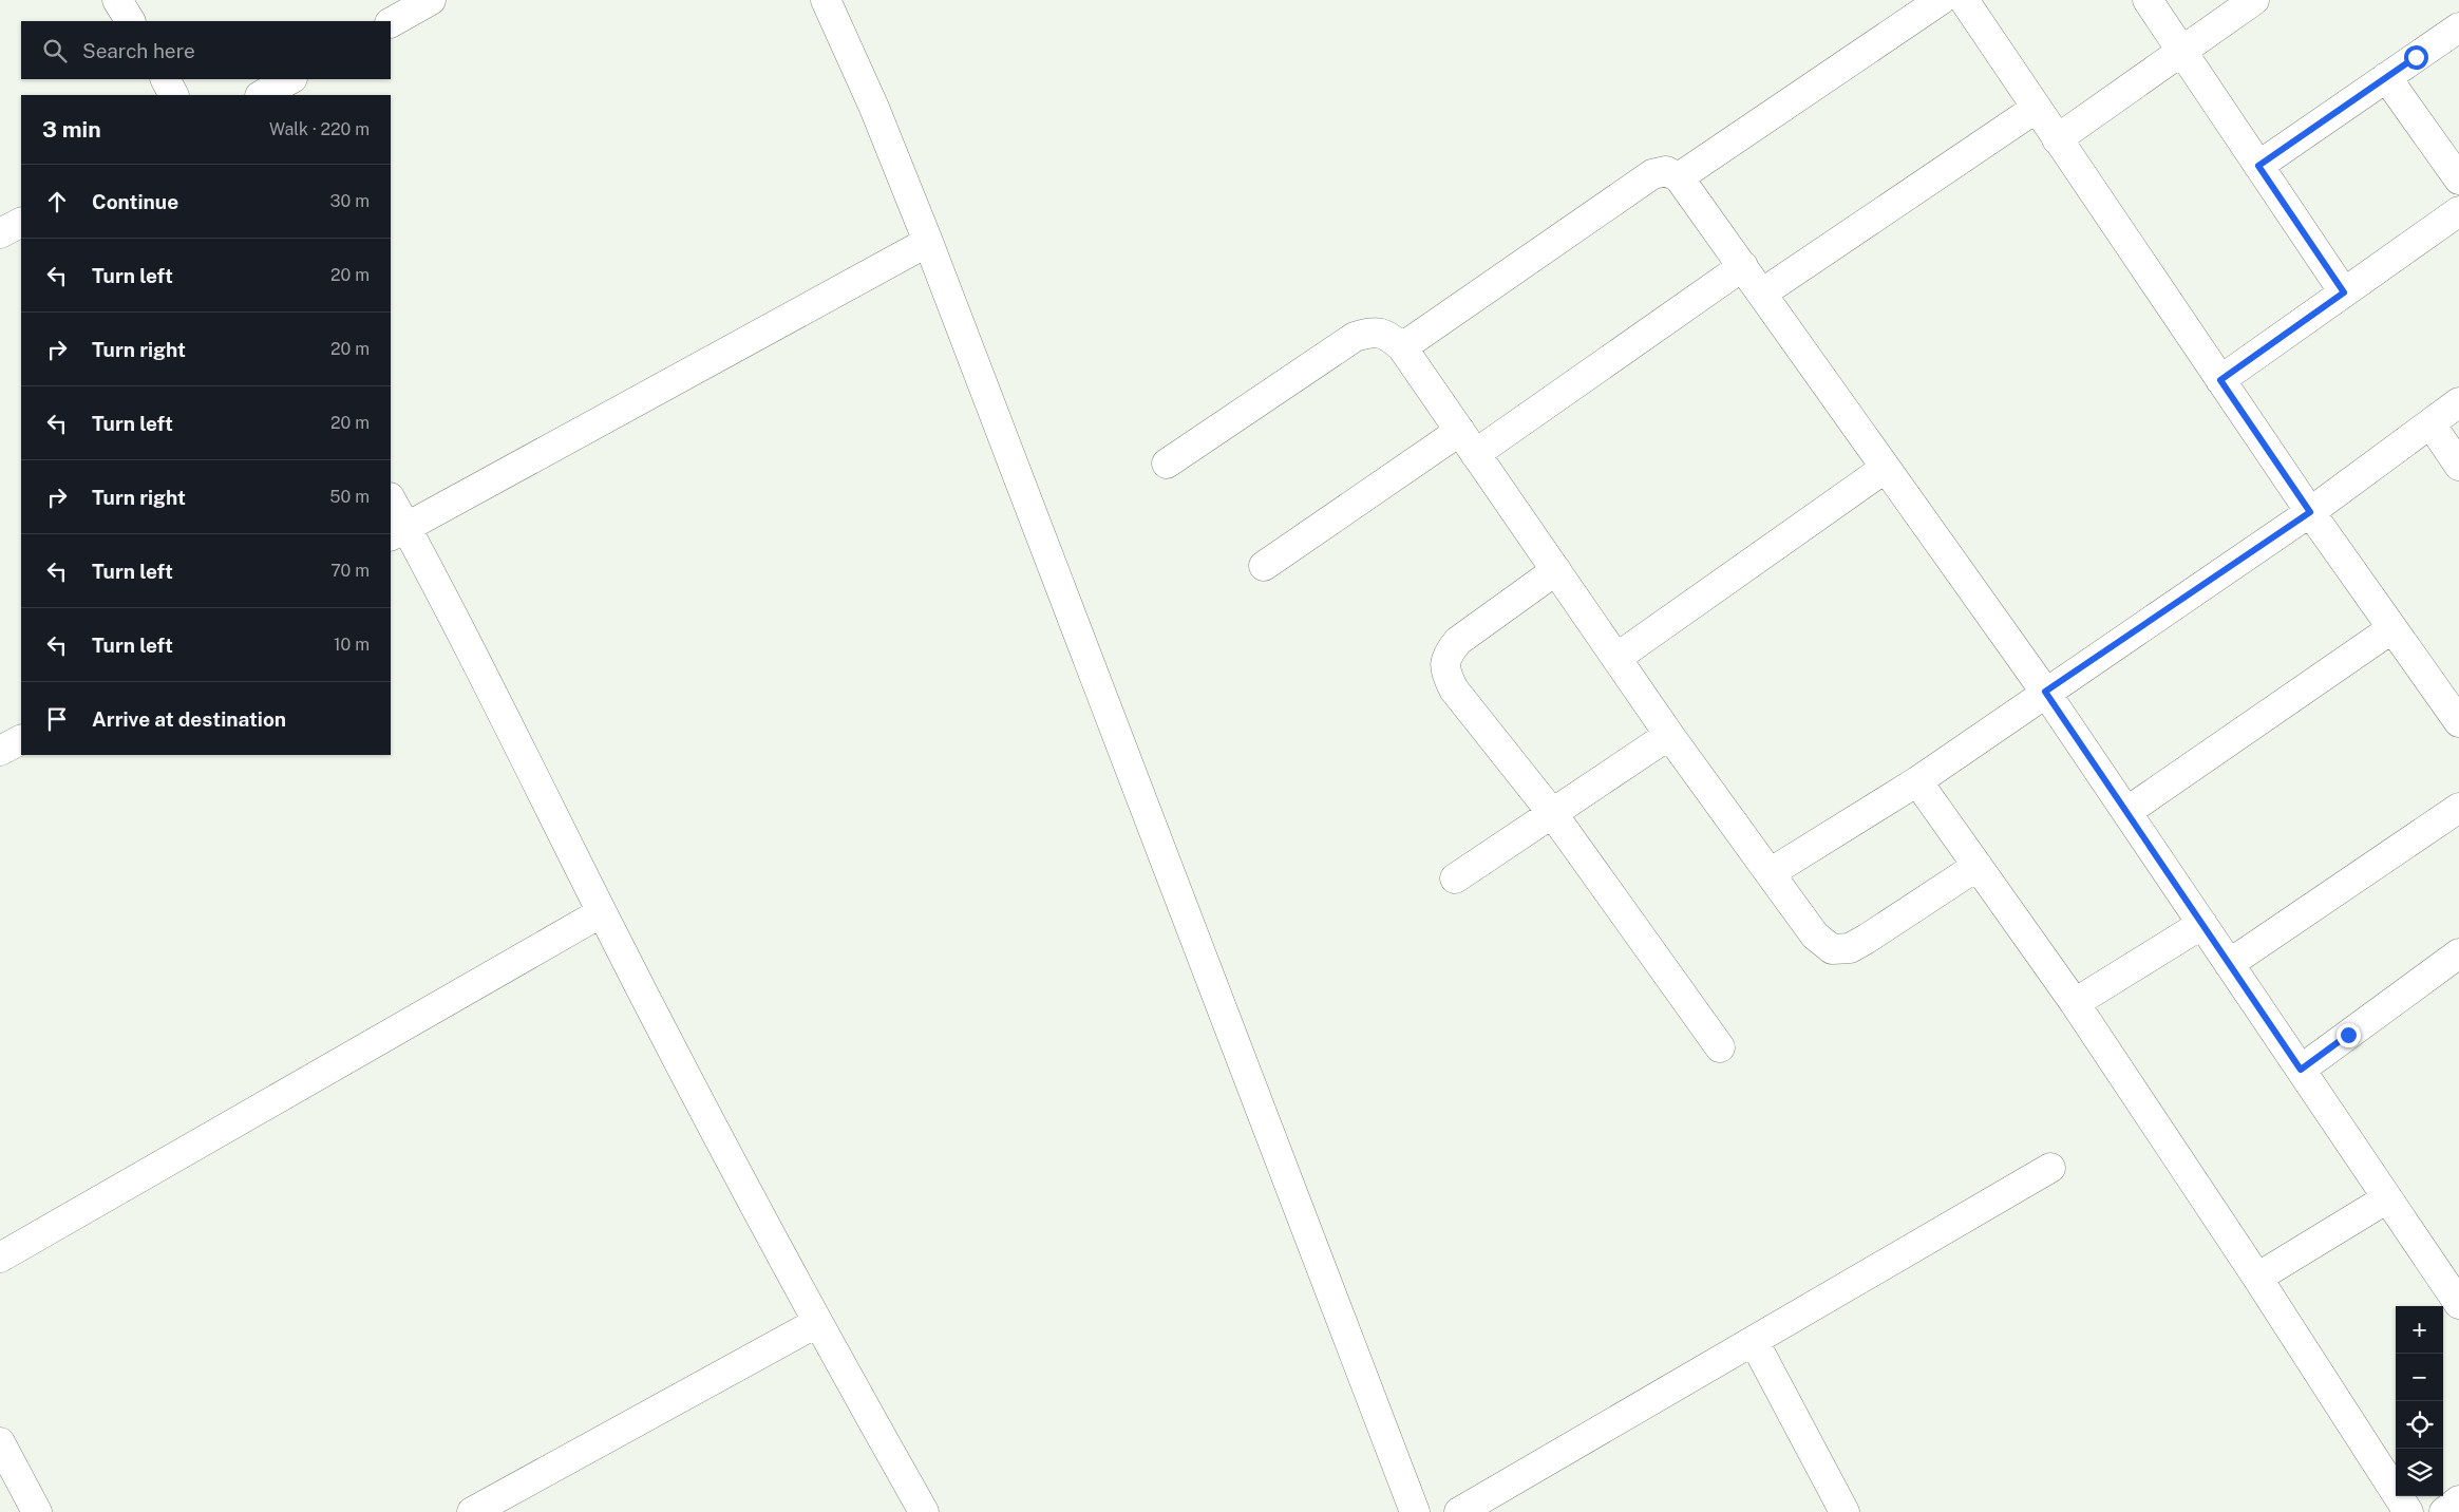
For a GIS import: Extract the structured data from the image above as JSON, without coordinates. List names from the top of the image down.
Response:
{
  "page": {
    "search": "Search here",
    "heading": ["3 min", "Walk · 220 m"],
    "list": [
      ["Continue", "30 m"],
      ["Turn left", "20 m"],
      ["Turn right", "20 m"],
      ["Turn left", "20 m"],
      ["Turn right", "50 m"],
      ["Turn left", "70 m"],
      ["Turn left", "10 m"],
      "Arrive at destination"
    ],
    "map_buttons": ["+", "−"]
  }
}
